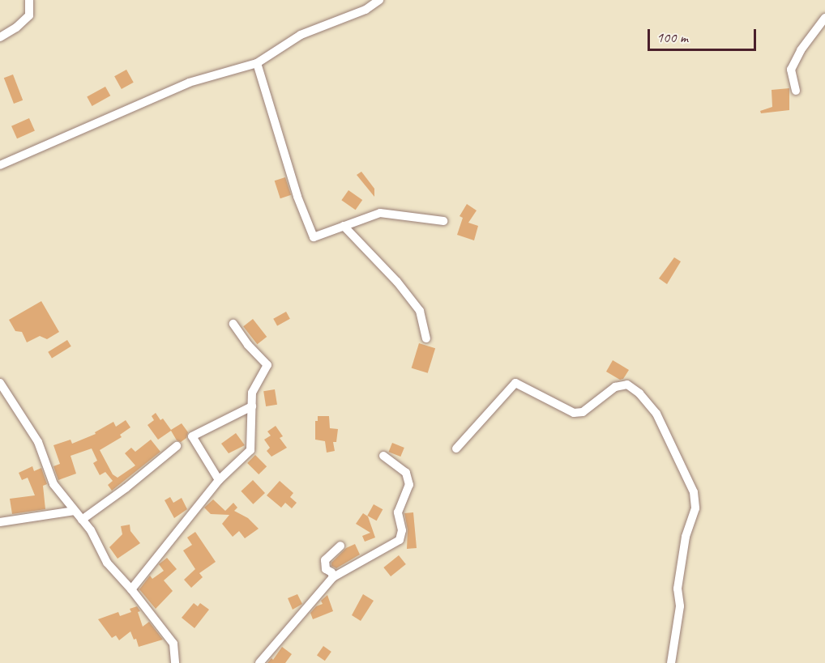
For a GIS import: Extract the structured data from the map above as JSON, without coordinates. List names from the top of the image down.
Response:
{
  "scale_bar": "100 m"
}
